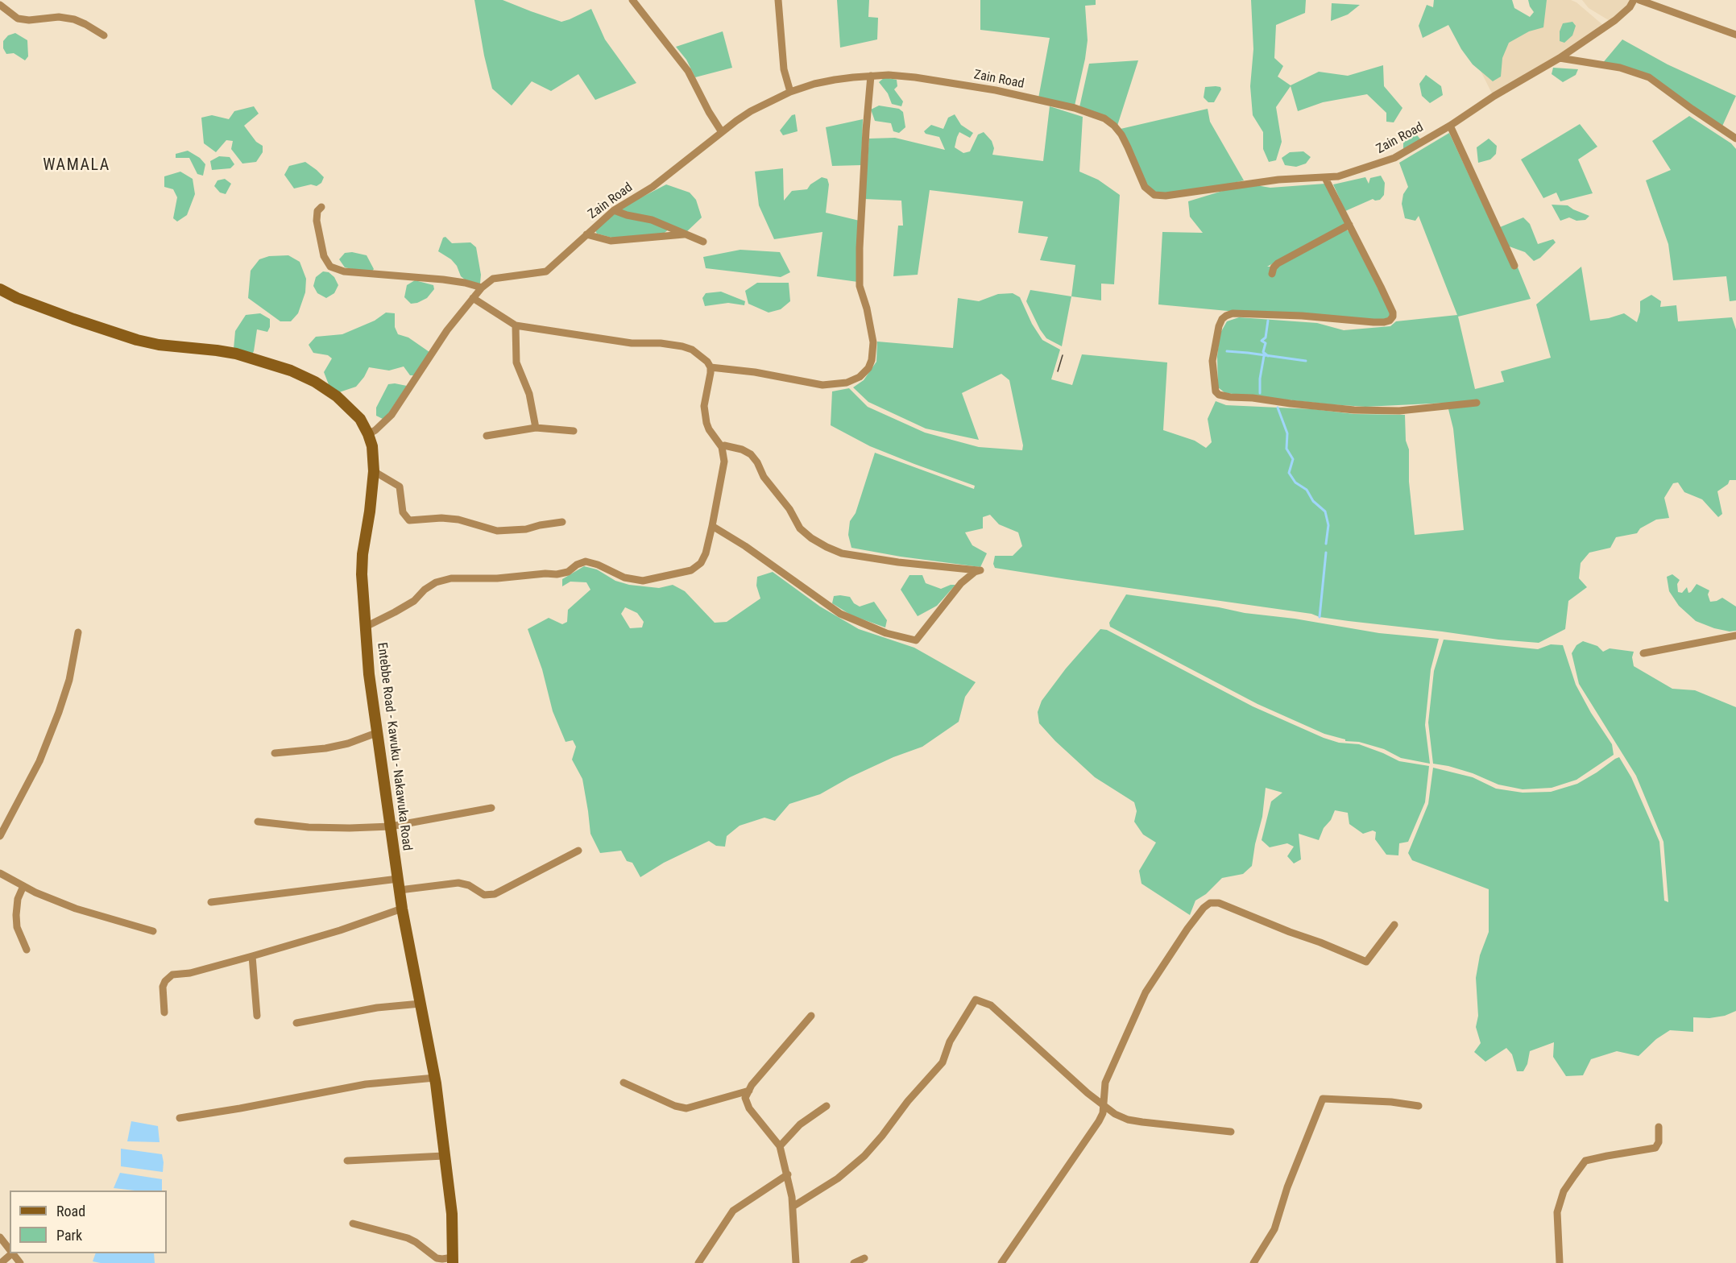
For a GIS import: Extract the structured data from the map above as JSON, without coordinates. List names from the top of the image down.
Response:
{
  "streets": {
    "main road": ["Entebbe Road - Kawuku - Nakawuka Road"],
    "street": ["Zain Road"]
  },
  "crossings": [
    ["Zain Road", "Entebbe Road - Kawuku - Nakawuka Road"]
  ],
  "districts": ["WAMALA"],
  "legend": ["Road", "Park"]
}
